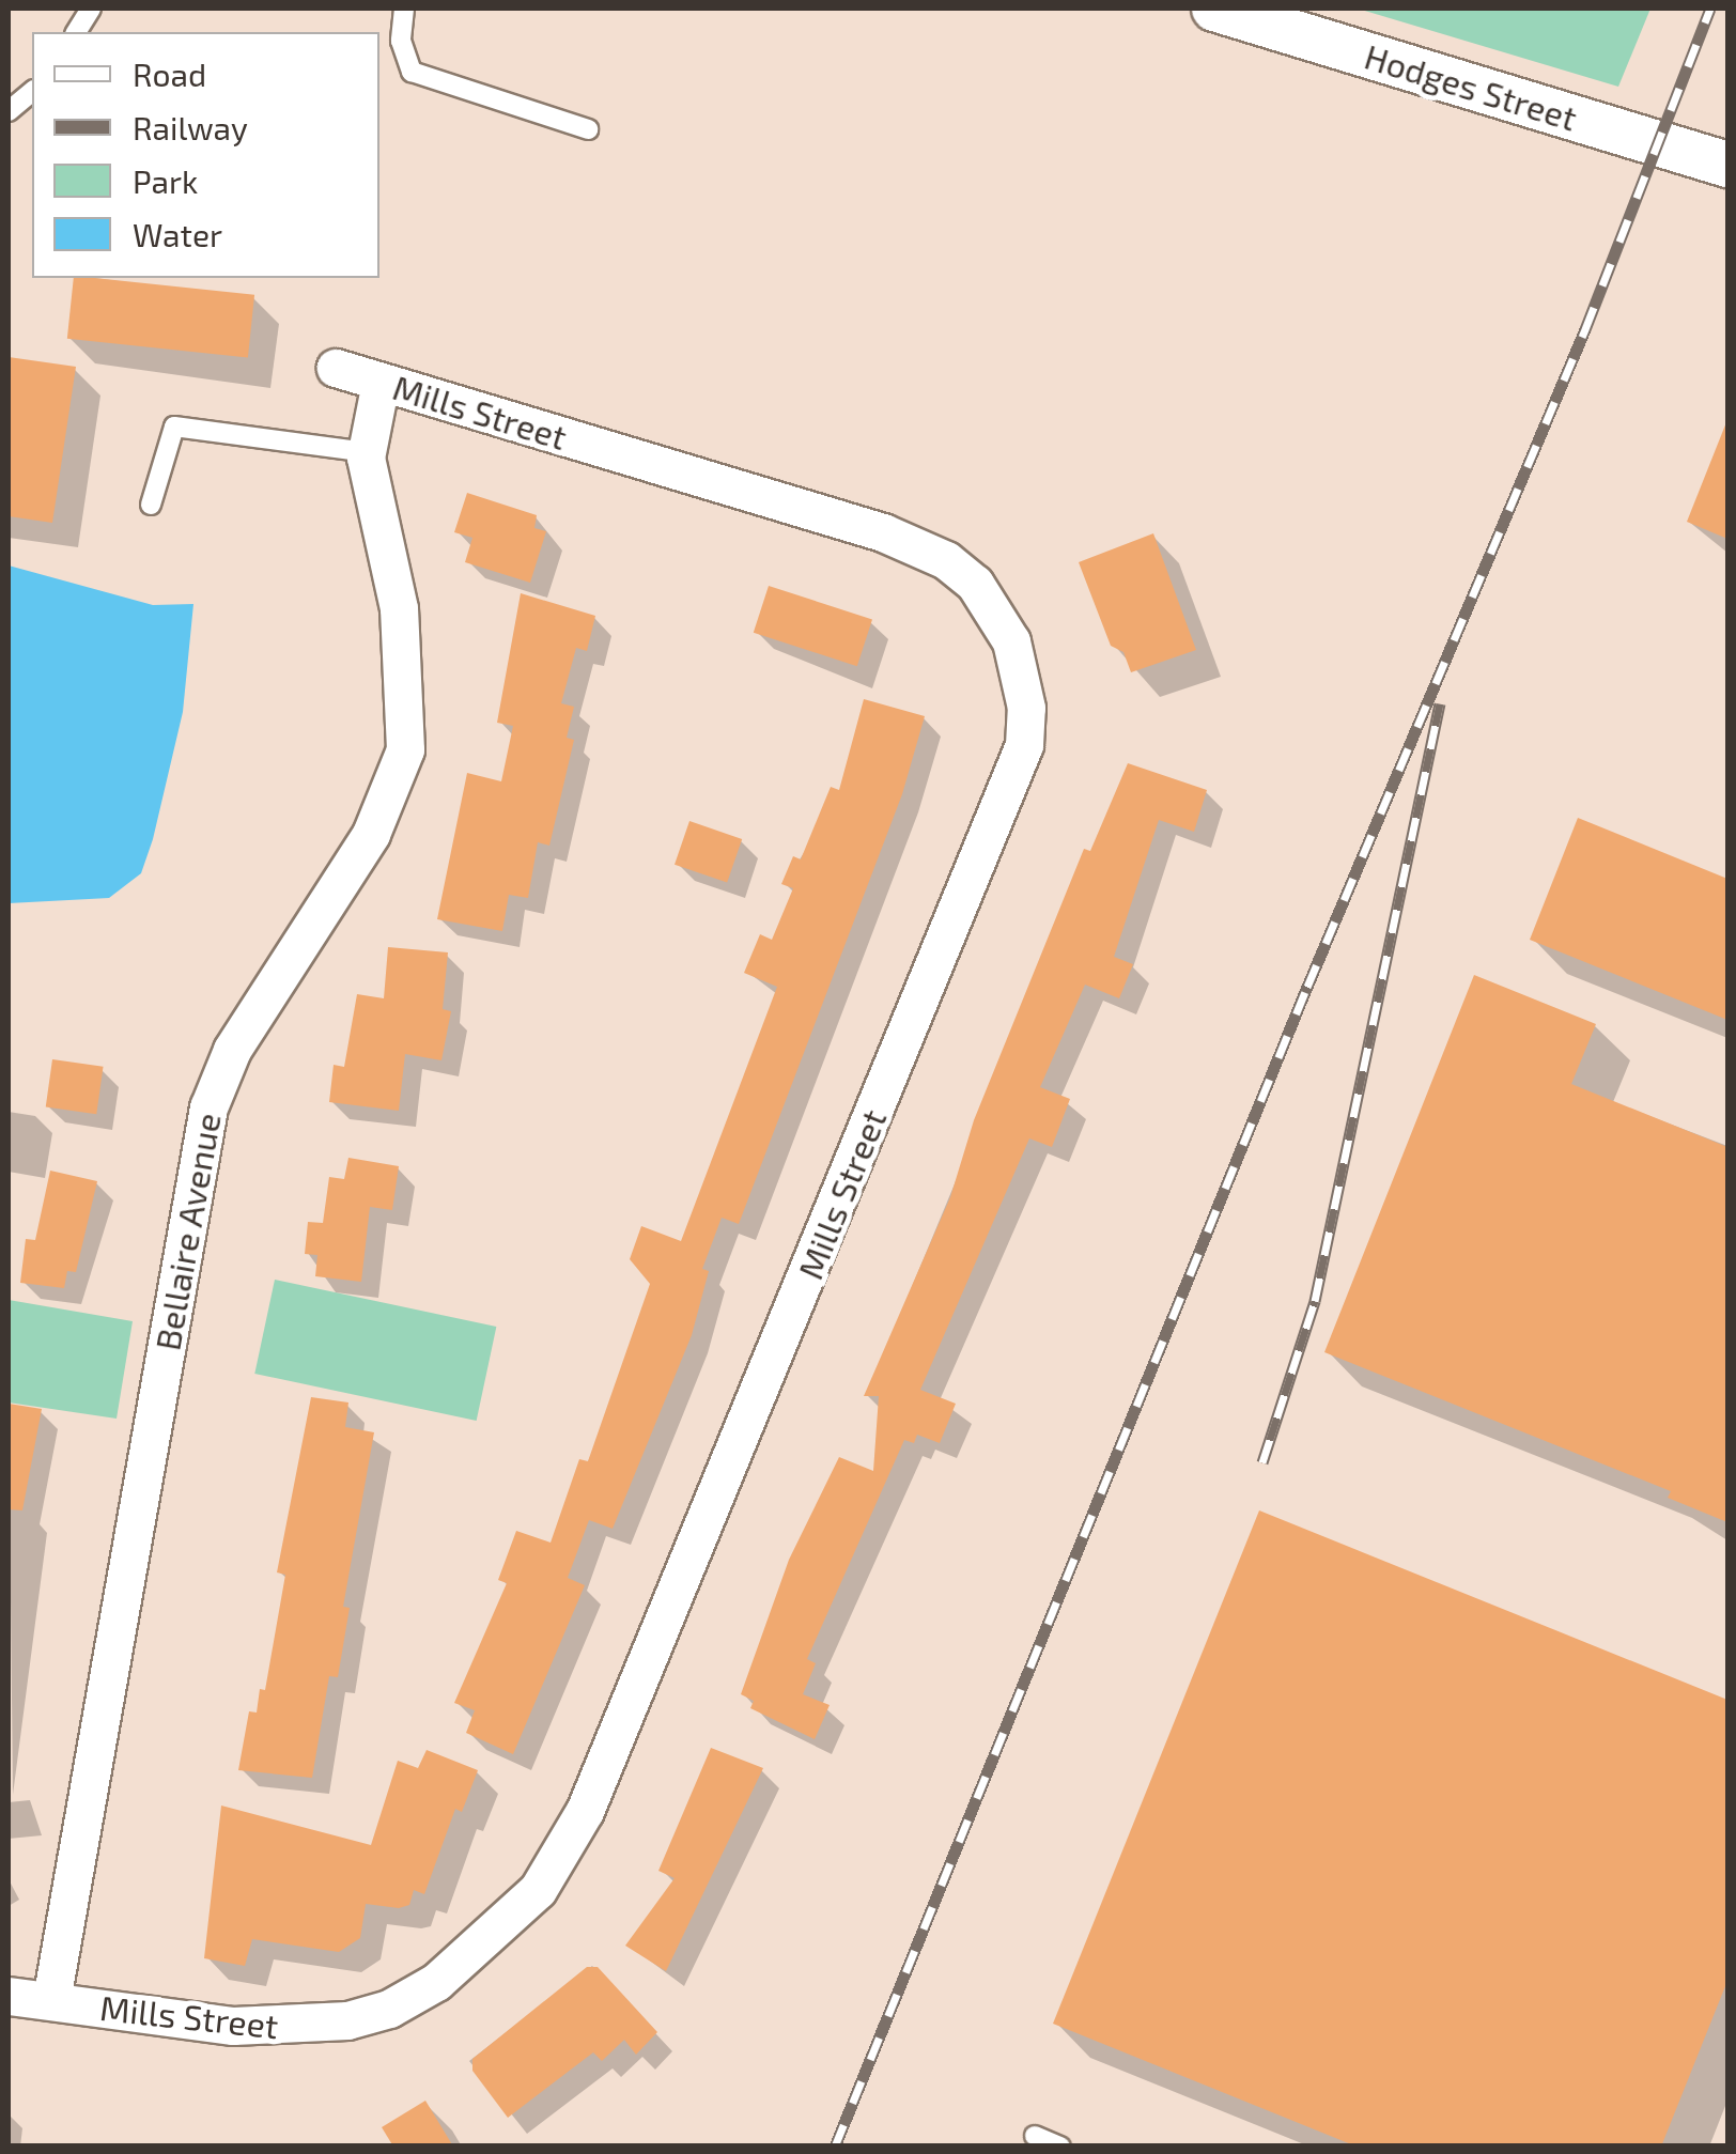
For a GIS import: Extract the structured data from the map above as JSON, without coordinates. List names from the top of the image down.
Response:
{
  "streets": {
    "street": ["Hodges Street", "Mills Street", "Bellaire Avenue"]
  },
  "crossings": [
    ["Mills Street", "Bellaire Avenue"]
  ],
  "legend": [
    "Road",
    "Railway",
    "Park",
    "Water"
  ]
}
